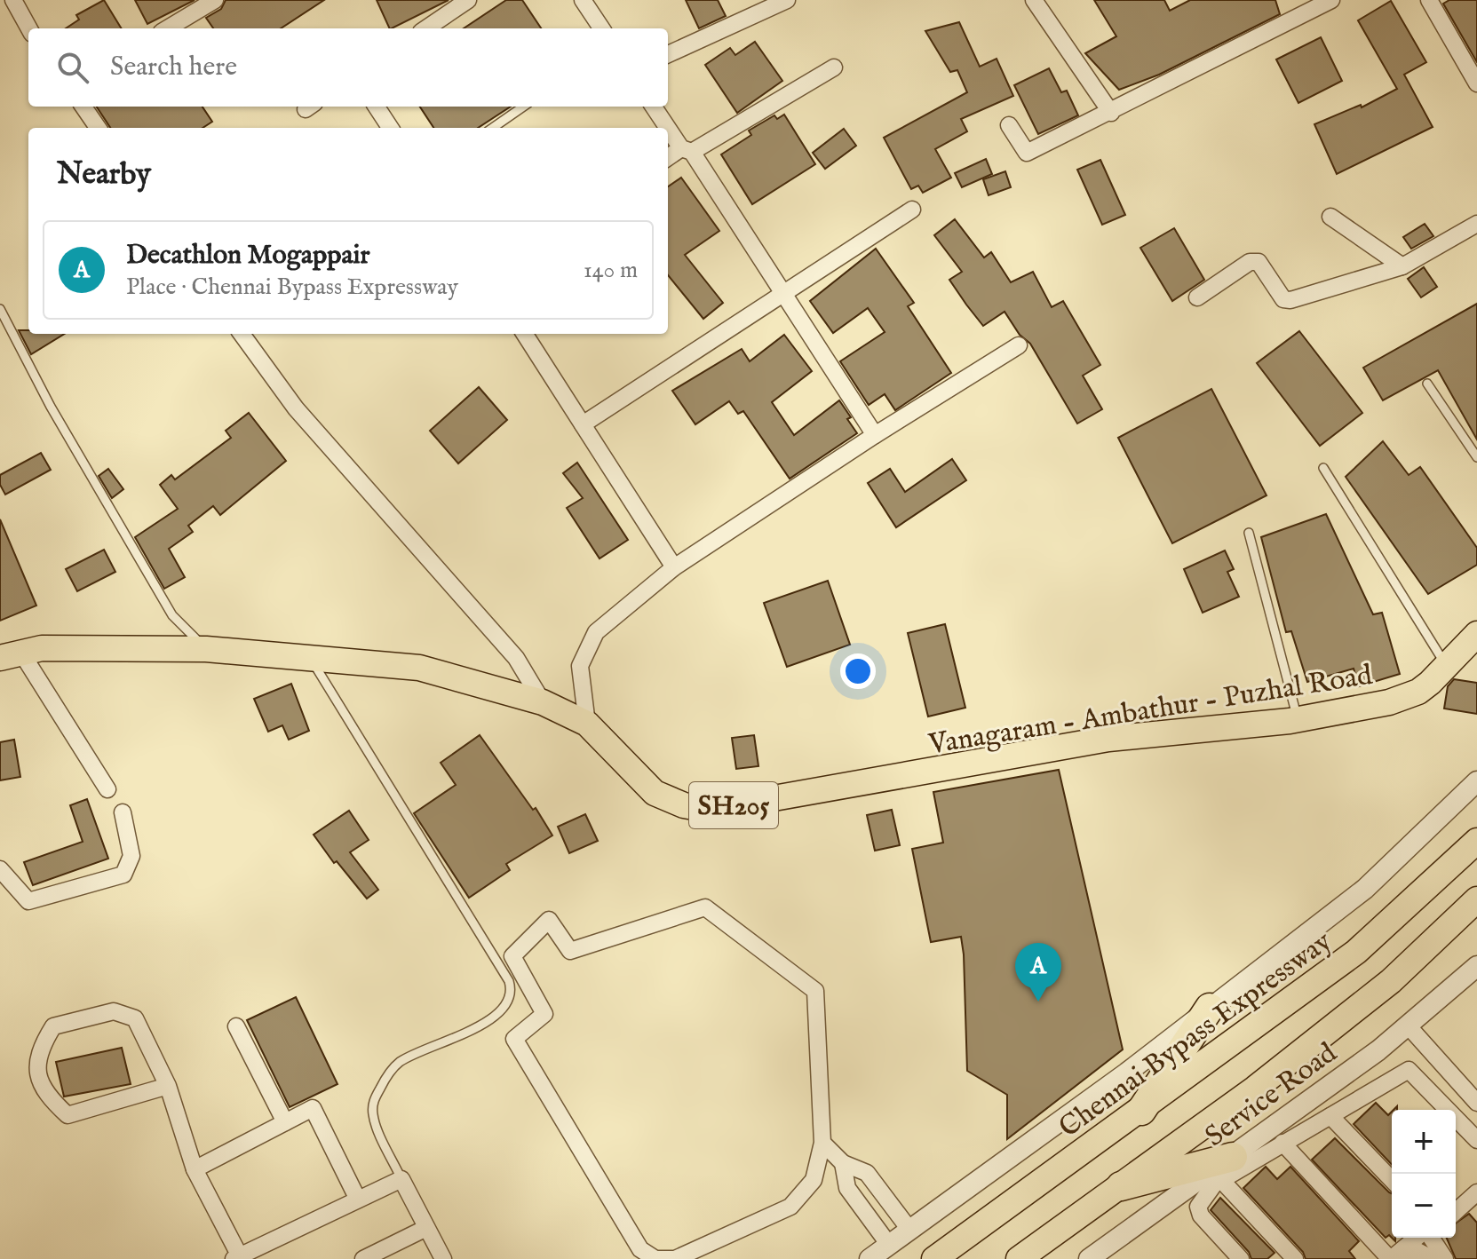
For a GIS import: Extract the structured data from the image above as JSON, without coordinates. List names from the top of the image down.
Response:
{
  "streets": {
    "main road": ["Vanagaram - Ambathur - Puzhal Road", "SH205", "Chennai Bypass Expressway"],
    "street": ["Service Road"]
  },
  "page": {
    "search": "Search here",
    "heading": "Nearby",
    "list": [
      {
        "mark": "A",
        "name": "Decathlon Mogappair",
        "note": "Place · Chennai Bypass Expressway",
        "value": "140 m"
      }
    ],
    "pins": "A",
    "map_buttons": ["+", "−"]
  }
}
